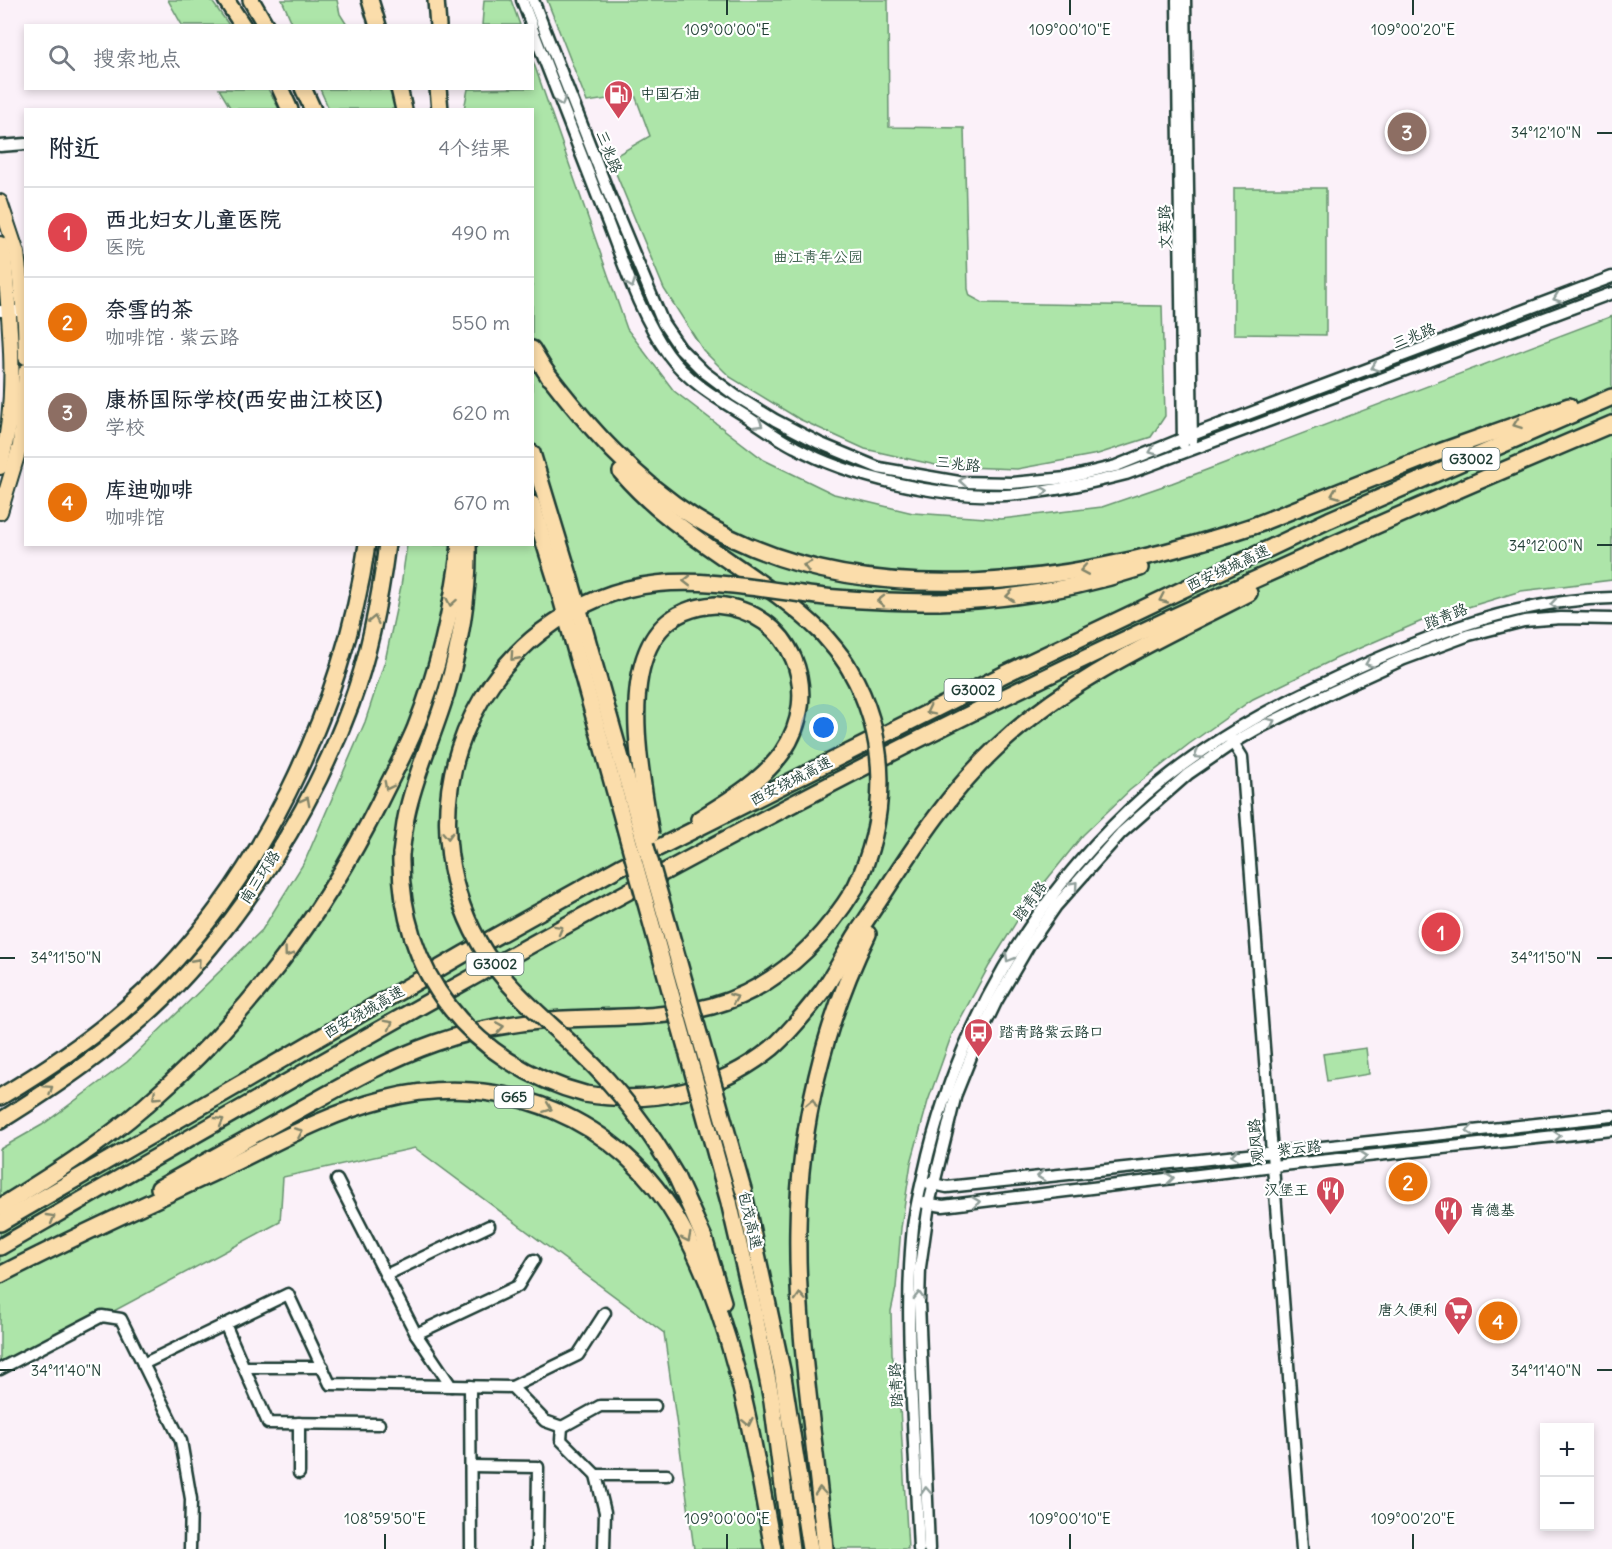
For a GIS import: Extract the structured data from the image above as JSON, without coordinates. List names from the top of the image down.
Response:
{
  "streets": {
    "highway": [
      "G3002",
      "西安绕城高速",
      "南三环路",
      "G65",
      "包茂高速"
    ],
    "street": [
      "三兆路",
      "文英路",
      "踏青路",
      "观风路",
      "紫云路"
    ]
  },
  "crossings": [
    ["三兆路", "文英路"],
    ["踏青路", "观风路"],
    ["踏青路", "紫云路"],
    ["观风路", "紫云路"]
  ],
  "parks": ["曲江青年公园"],
  "places": {
    "fuel station": ["中国石油"],
    "bus stop": ["踏青路紫云路口"],
    "restaurant": ["汉堡王", "肯德基"],
    "supermarket": ["唐久便利"]
  },
  "page": {
    "search": "搜索地点",
    "heading": ["附近", "4个结果"],
    "pins": [
      "3",
      "1",
      "2",
      "4"
    ],
    "list": [
      {
        "mark": "1",
        "name": "西北妇女儿童医院",
        "note": "医院",
        "value": "490 m"
      },
      {
        "mark": "2",
        "name": "奈雪的茶",
        "note": "咖啡馆 · 紫云路",
        "value": "550 m"
      },
      {
        "mark": "3",
        "name": "康桥国际学校(西安曲江校区)",
        "note": "学校",
        "value": "620 m"
      },
      {
        "mark": "4",
        "name": "库迪咖啡",
        "note": "咖啡馆",
        "value": "670 m"
      }
    ],
    "map_buttons": ["+", "−"]
  },
  "coordinates": [
    "109°00'00\"E",
    "109°00'10\"E",
    "109°00'20\"E",
    "34°12'10\"N",
    "34°12'00\"N",
    "34°11'50\"N",
    "34°11'40\"N",
    "108°59'50\"E"
  ]
}
